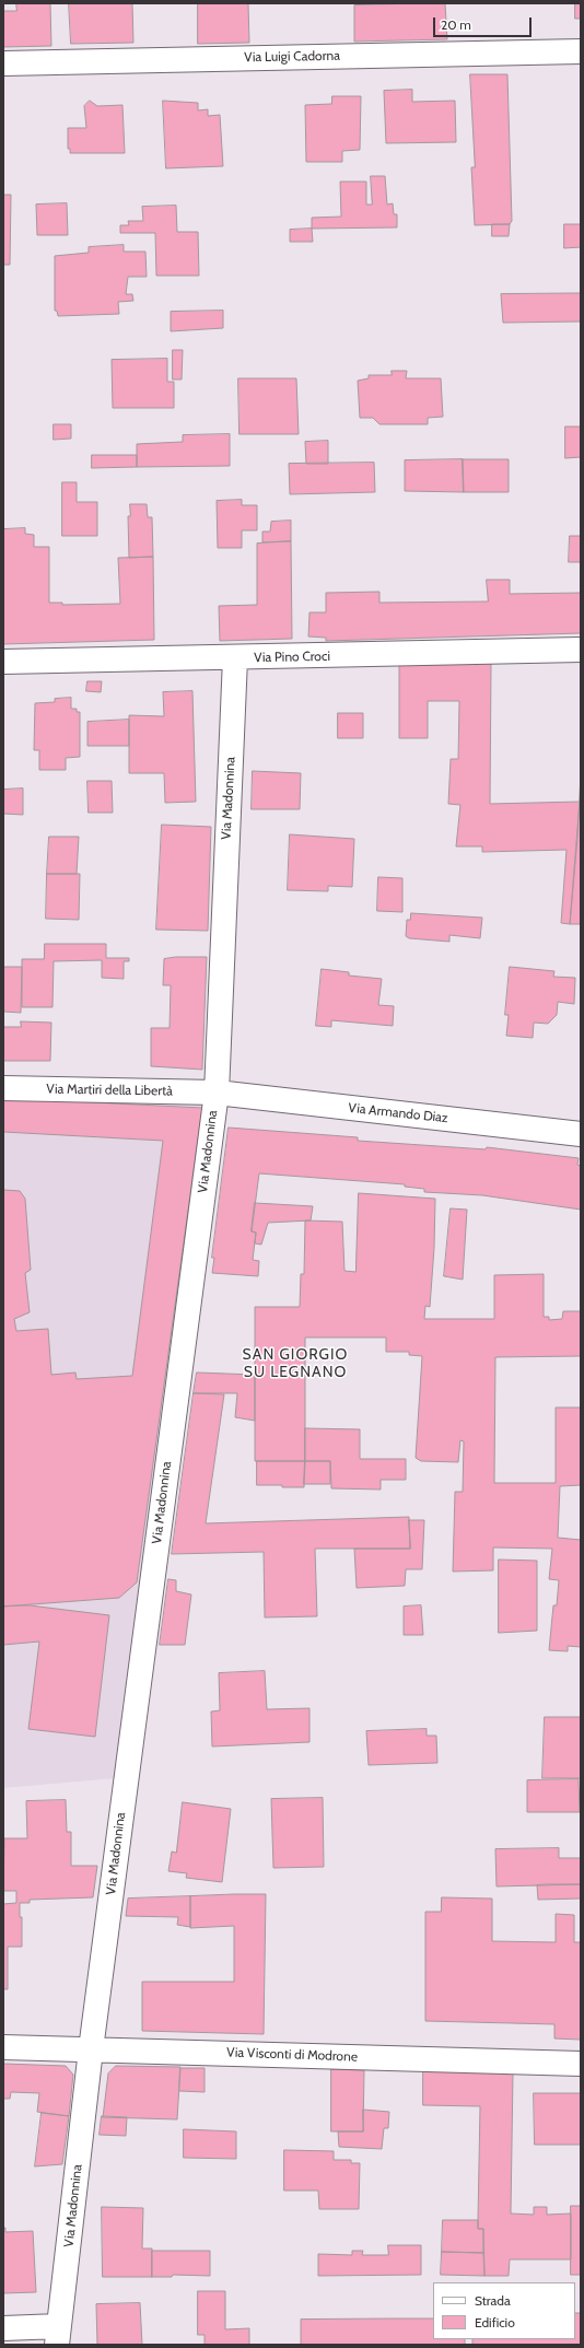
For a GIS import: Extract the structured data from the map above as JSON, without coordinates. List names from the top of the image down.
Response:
{
  "streets": {
    "street": [
      "Via Luigi Cadorna",
      "Via Pino Croci",
      "Via Madonnina",
      "Via Martiri della Libertà",
      "Via Armando Diaz",
      "Via Visconti di Modrone"
    ]
  },
  "crossings": [
    ["Via Pino Croci", "Via Madonnina"],
    ["Via Madonnina", "Via Martiri della Libertà"],
    ["Via Madonnina", "Via Armando Diaz"],
    ["Via Madonnina", "Via Visconti di Modrone"],
    ["Via Martiri della Libertà", "Via Armando Diaz"]
  ],
  "districts": ["SAN GIORGIO SU LEGNANO"],
  "legend": ["Strada", "Edificio"],
  "scale_bar": "20 m"
}
